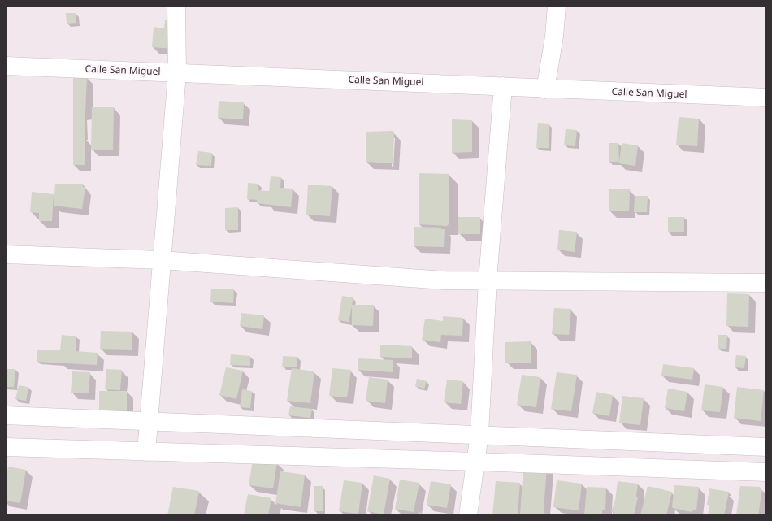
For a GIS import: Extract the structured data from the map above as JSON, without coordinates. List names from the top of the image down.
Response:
{
  "streets": {
    "street": ["Calle San Miguel"]
  }
}
